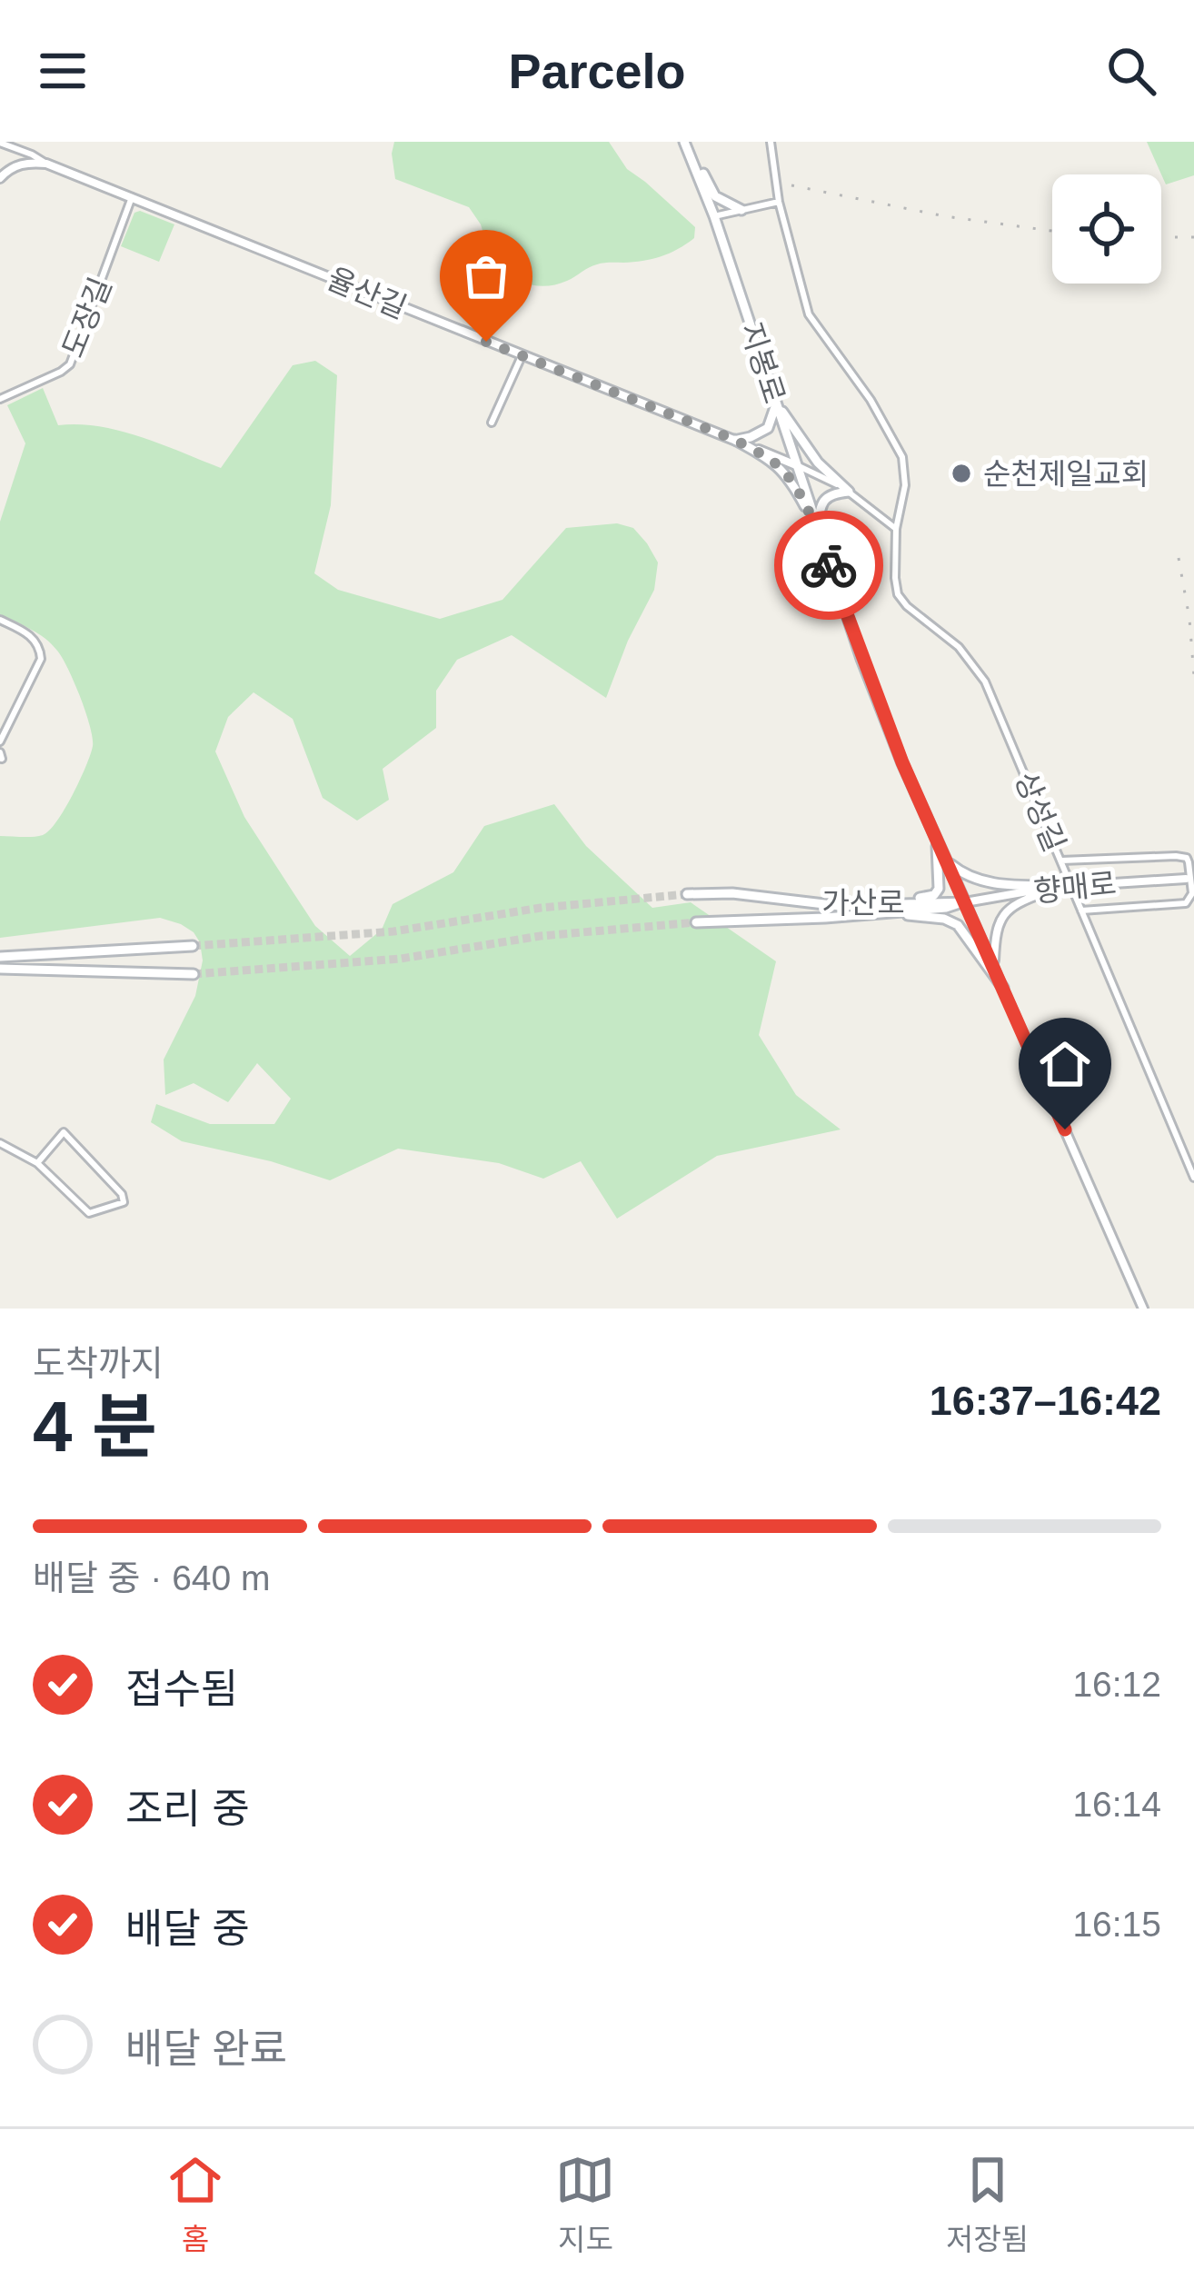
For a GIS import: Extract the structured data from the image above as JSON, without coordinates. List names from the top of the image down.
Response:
{
  "streets": {
    "main road": ["지봉로", "가산로"],
    "street": [
      "율산길",
      "도장길",
      "상성길",
      "향매로"
    ]
  },
  "crossings": [
    ["율산길", "도장길"],
    ["율산길", "지봉로"],
    ["지봉로", "향매로"],
    ["지봉로", "가산로"],
    ["상성길", "향매로"],
    ["향매로", "가산로"]
  ],
  "places": ["순천제일교회"],
  "page": {
    "header": "Parcelo",
    "heading": ["4 분", "도착까지", "16:37–16:42"],
    "bar": "배달 중 · 640 m",
    "list": [
      ["접수됨", "16:12"],
      ["조리 중", "16:14"],
      ["배달 중", "16:15"],
      "배달 완료"
    ],
    "tabs": ["홈", "지도", "저장됨"]
  }
}
